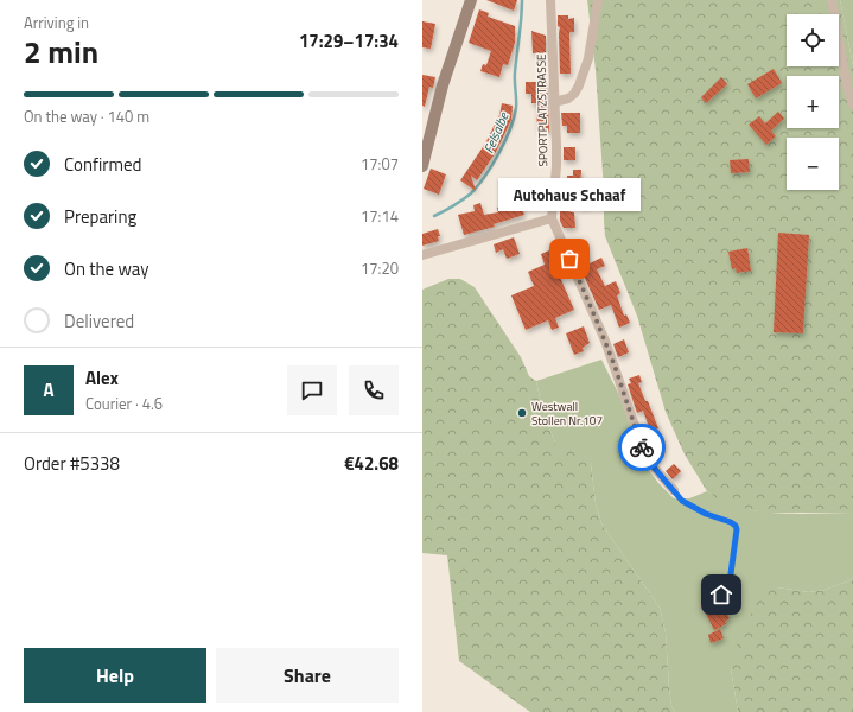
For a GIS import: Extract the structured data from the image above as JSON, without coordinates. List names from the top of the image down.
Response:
{
  "streets": {
    "street": ["SPORTPLATZSTRASSE"]
  },
  "water": ["Felsalbe"],
  "places": ["Autohaus Schaaf", "Westwall Stollen Nr.107"],
  "page": {
    "heading": ["2 min", "Arriving in", "17:29–17:34"],
    "panel": [
      "Alex",
      "Courier · 4.6",
      "Order #5338",
      "€42.68"
    ],
    "map_buttons": ["+", "−"],
    "bar": "On the way · 140 m",
    "list": [
      ["Confirmed", "17:07"],
      ["Preparing", "17:14"],
      ["On the way", "17:20"],
      "Delivered"
    ],
    "bubble": "Autohaus Schaaf",
    "round": "A",
    "buttons": ["Help", "Share"]
  }
}
